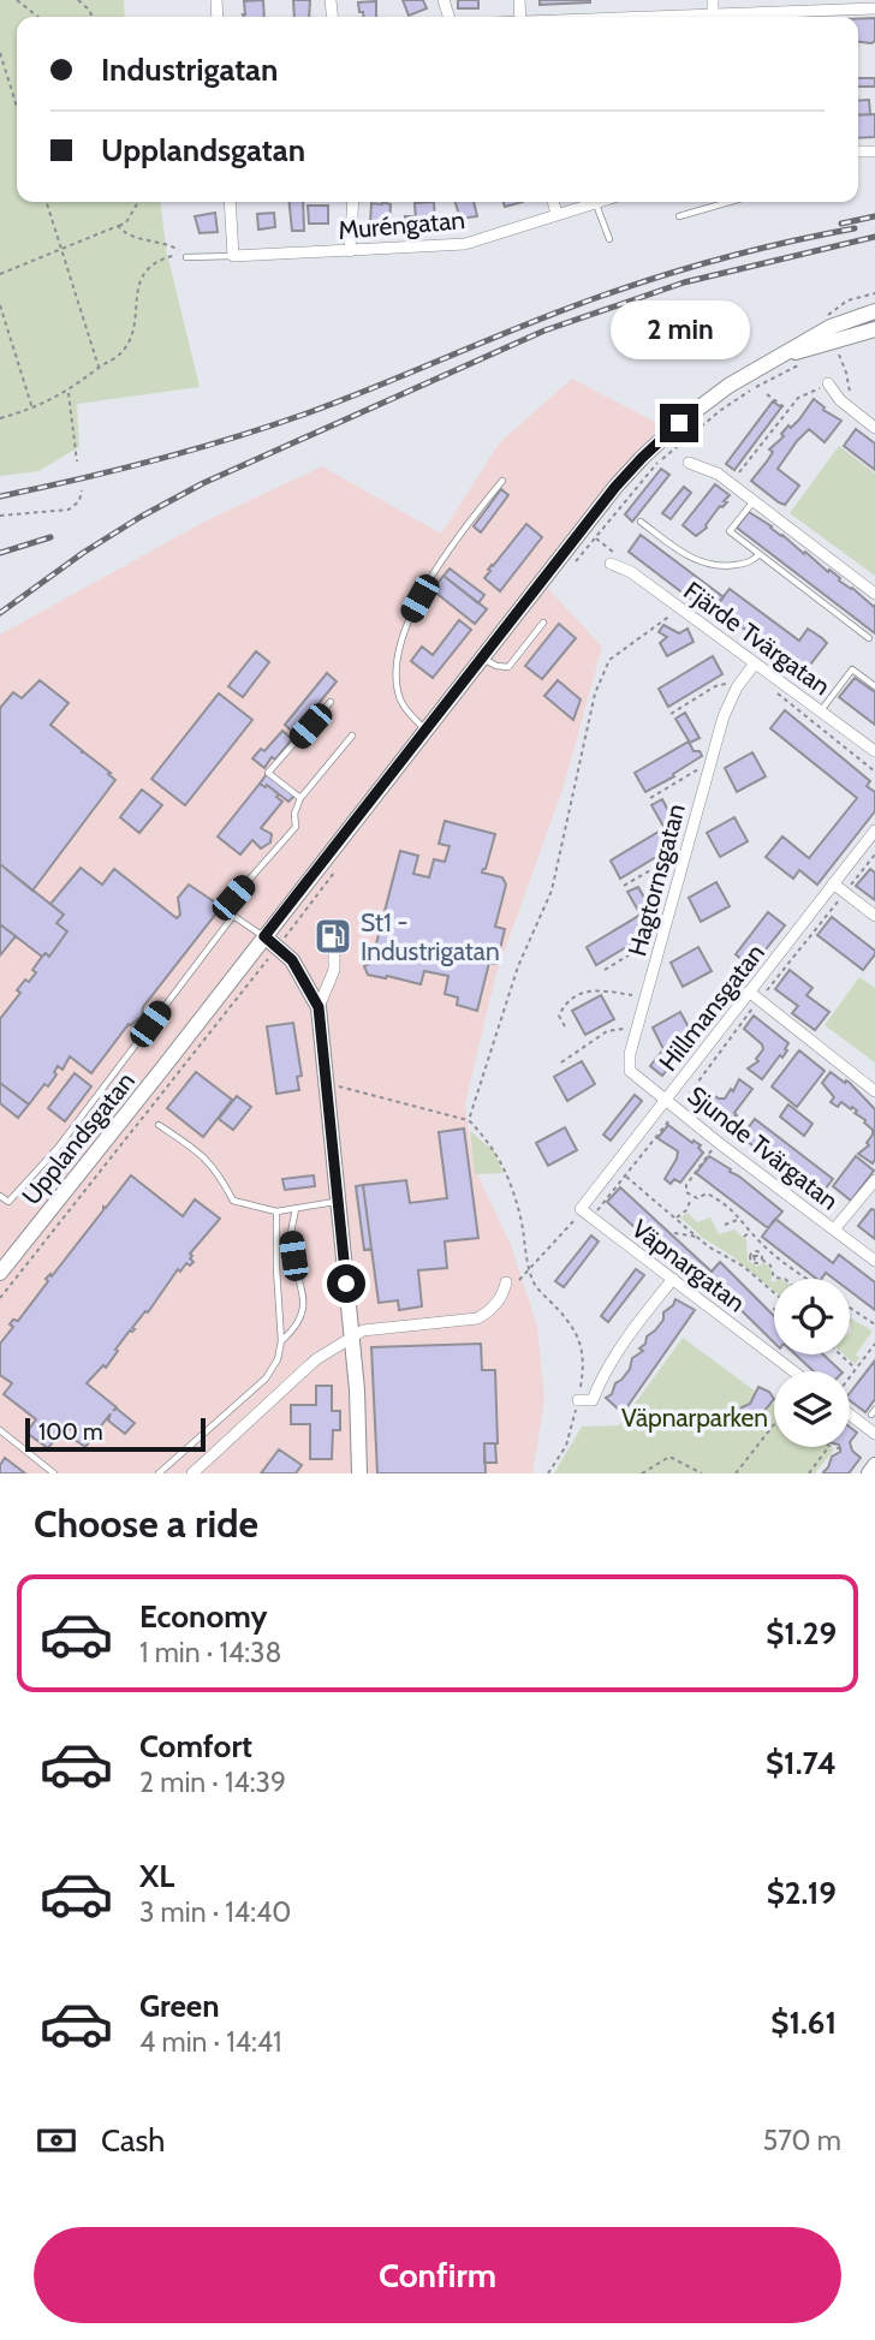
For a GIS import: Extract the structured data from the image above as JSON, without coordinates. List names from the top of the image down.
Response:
{
  "streets": {
    "main road": ["Upplandsgatan"],
    "street": [
      "Muréngatan",
      "Fjärde Tvärgatan",
      "Hagtornsgatan",
      "Hillmansgatan",
      "Sjunde Tvärgatan",
      "Väpnargatan"
    ]
  },
  "crossings": [
    ["Fjärde Tvärgatan", "Hagtornsgatan"],
    ["Hagtornsgatan", "Hillmansgatan"],
    ["Hagtornsgatan", "Sjunde Tvärgatan"],
    ["Hillmansgatan", "Sjunde Tvärgatan"],
    ["Hillmansgatan", "Väpnargatan"]
  ],
  "parks": ["Väpnarparken"],
  "places": {
    "fuel station": ["St1 - Industrigatan"]
  },
  "scale_bar": "100 m",
  "page": {
    "banner": ["Industrigatan", "Upplandsgatan"],
    "bubble": "2 min",
    "scale": "100 m",
    "heading": "Choose a ride",
    "list": [
      {
        "name": "Economy",
        "note": "1 min · 14:38",
        "value": "$1.29"
      },
      {
        "name": "Comfort",
        "note": "2 min · 14:39",
        "value": "$1.74"
      },
      {
        "name": "XL",
        "note": "3 min · 14:40",
        "value": "$2.19"
      },
      {
        "name": "Green",
        "note": "4 min · 14:41",
        "value": "$1.61"
      }
    ],
    "pay": ["Cash", "570 m"],
    "buttons": "Confirm"
  }
}
